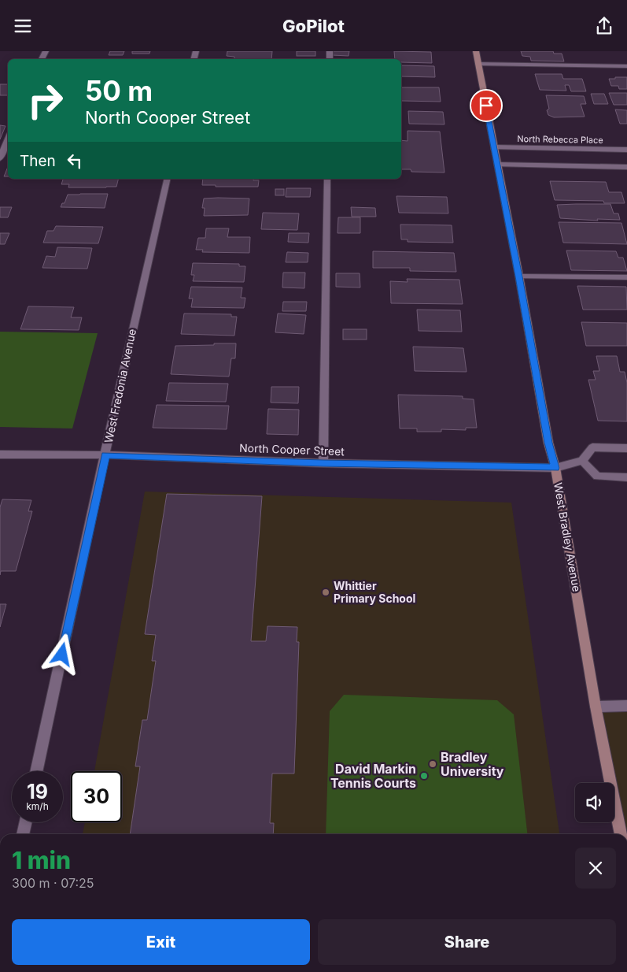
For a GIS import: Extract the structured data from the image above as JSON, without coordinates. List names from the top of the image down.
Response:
{
  "streets": {
    "street": [
      "North Rebecca Place",
      "West Fredonia Avenue",
      "North Cooper Street",
      "West Bradley Avenue"
    ]
  },
  "crossings": [
    ["North Rebecca Place", "West Bradley Avenue"],
    ["West Fredonia Avenue", "North Cooper Street"],
    ["North Cooper Street", "West Bradley Avenue"]
  ],
  "places": ["Whittier Primary School", "Bradley University", "David Markin Tennis Courts"],
  "page": {
    "header": "GoPilot",
    "turn": ["50 m", "North Cooper Street"],
    "then": "Then",
    "speed": "19 km/h",
    "limit": "30",
    "heading": ["1 min", "300 m · 07:25"],
    "buttons": ["Exit", "Share"]
  }
}
